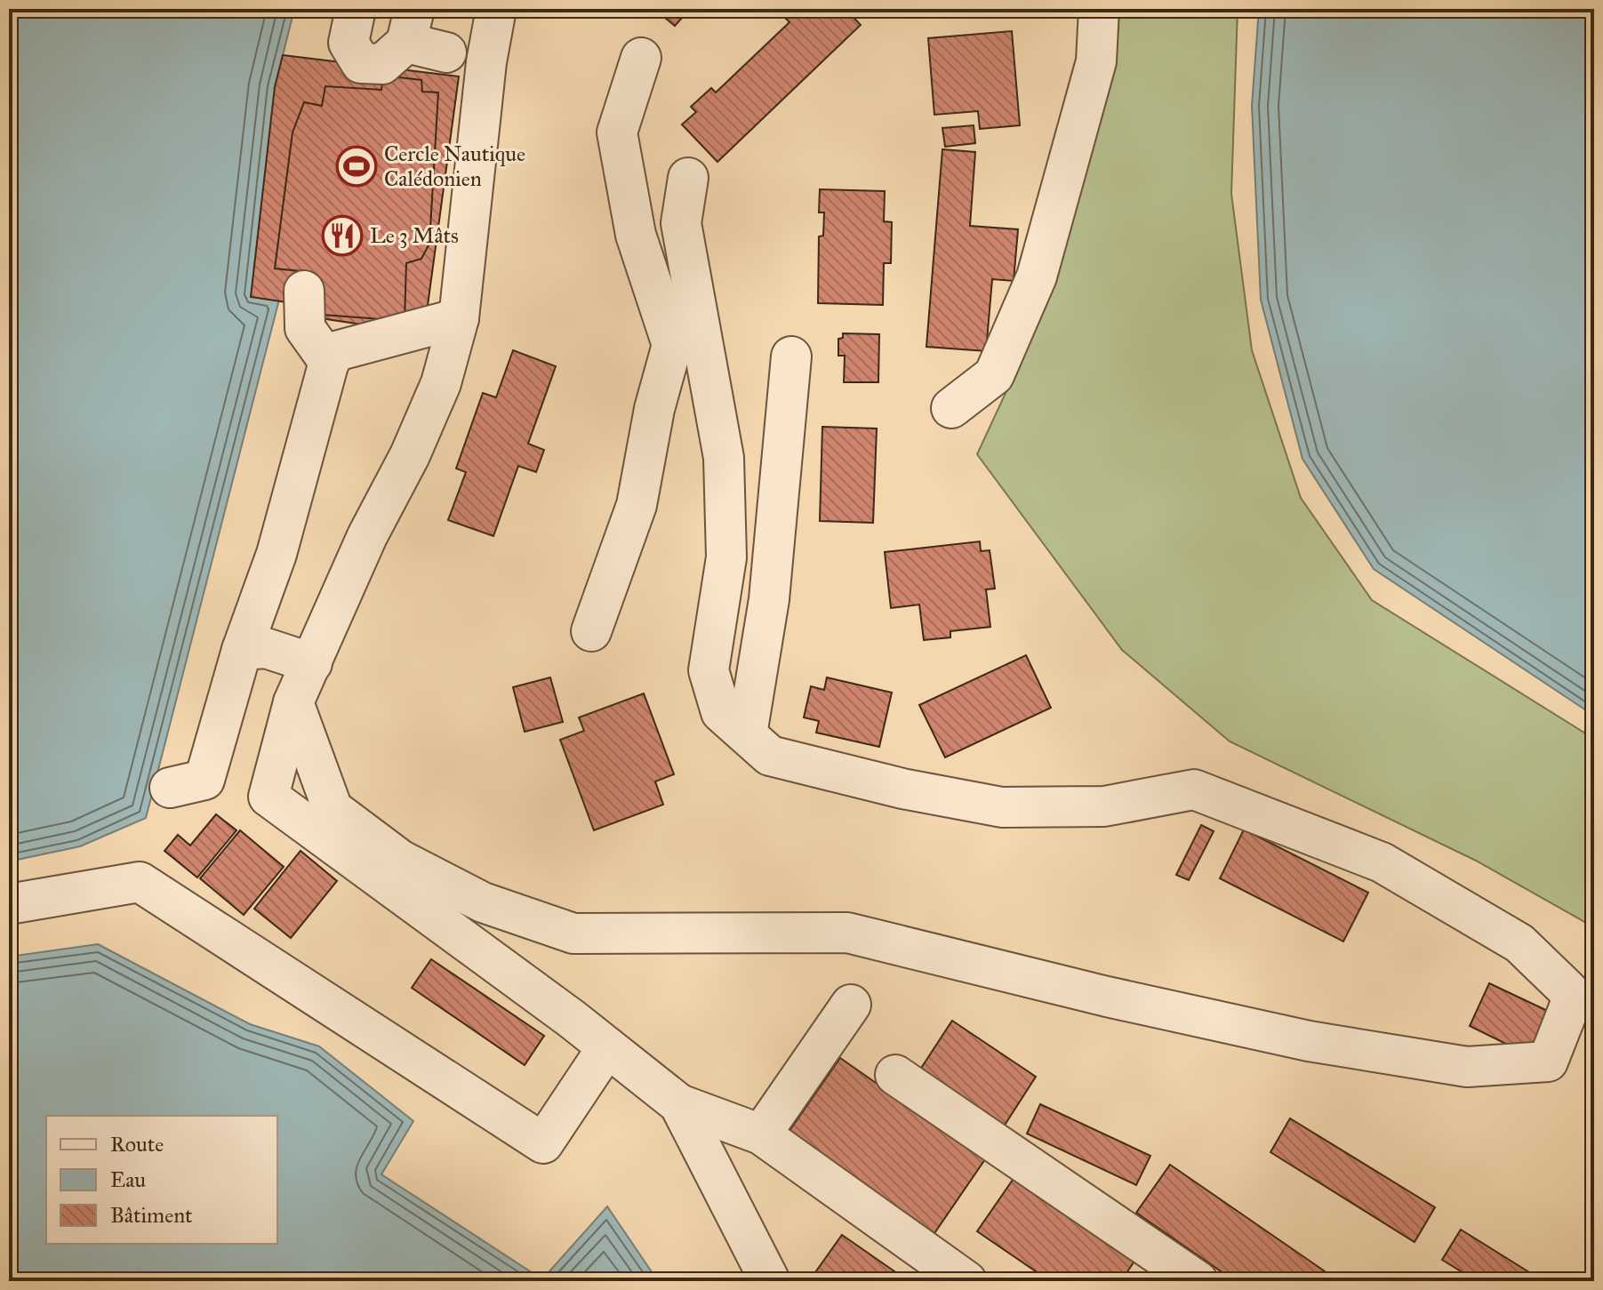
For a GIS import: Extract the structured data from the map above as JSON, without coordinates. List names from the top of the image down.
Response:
{
  "places": {
    "sports": ["Cercle Nautique Calédonien"],
    "restaurant": ["Le 3 Mâts"]
  },
  "legend": ["Route", "Eau", "Bâtiment"]
}
